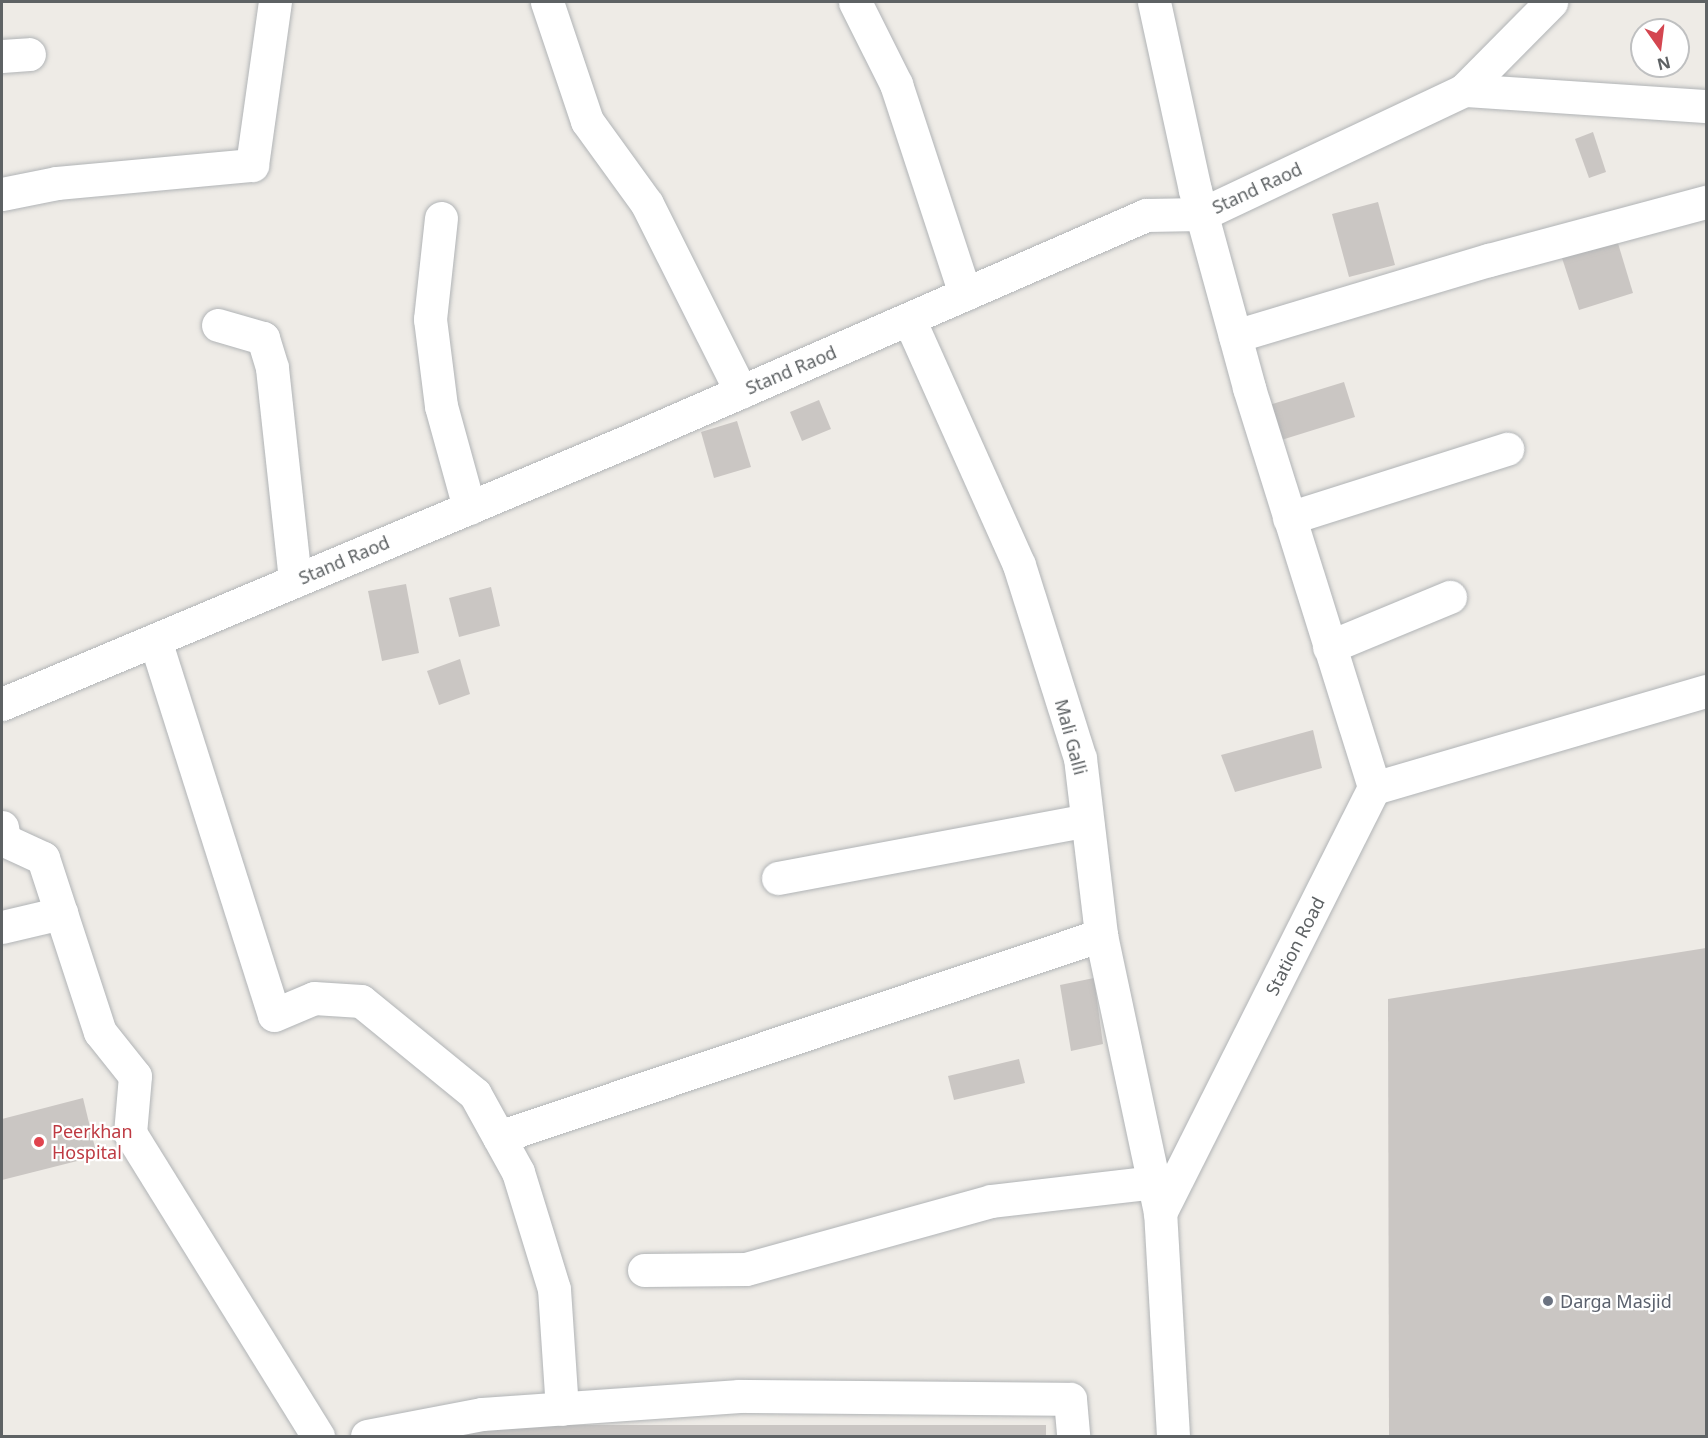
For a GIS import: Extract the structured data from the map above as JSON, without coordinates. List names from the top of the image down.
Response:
{
  "streets": {
    "street": ["Stand Raod", "Mali Galli", "Station Road"]
  },
  "crossings": [
    ["Stand Raod", "Mali Galli"],
    ["Mali Galli", "Station Road"]
  ],
  "places": ["Peerkhan Hospital", "Darga Masjid"],
  "north": "bottom"
}
